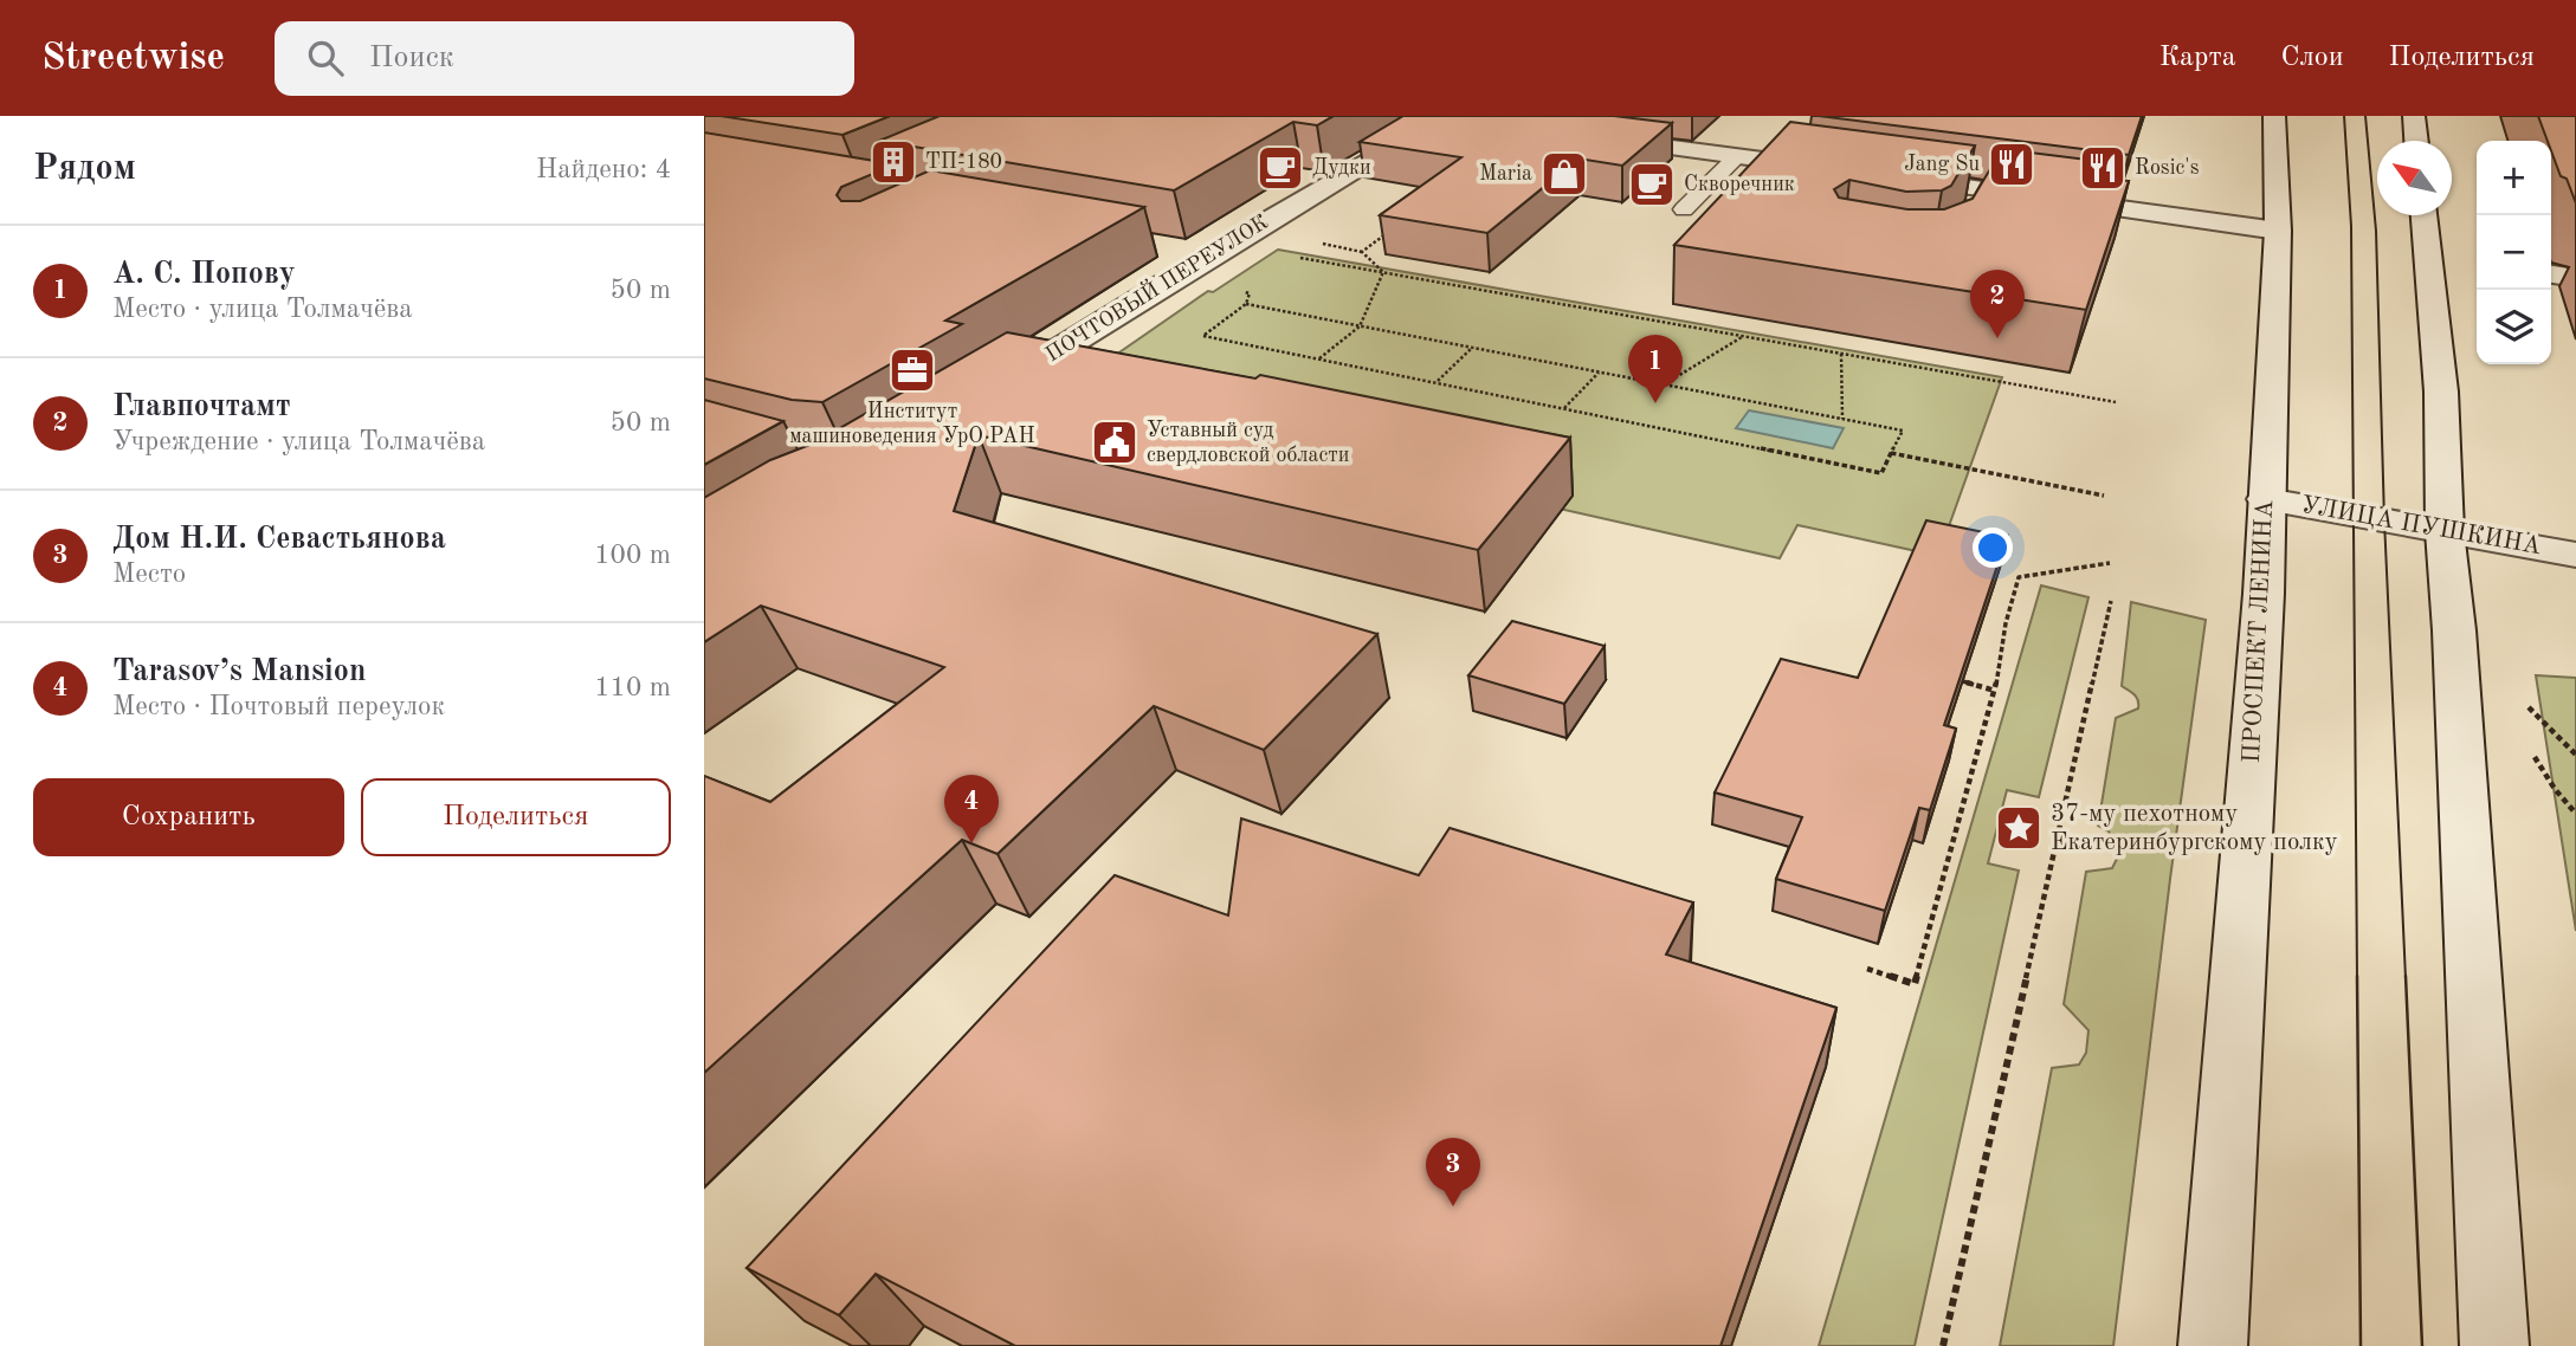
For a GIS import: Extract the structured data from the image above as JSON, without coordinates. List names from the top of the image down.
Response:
{
  "streets": {
    "main road": ["ПОЧТОВЫЙ ПЕРЕУЛОК", "УЛИЦА ПУШКИНА", "ПРОСПЕКТ ЛЕНИНА"]
  },
  "crossings": [
    ["УЛИЦА ПУШКИНА", "ПРОСПЕКТ ЛЕНИНА"]
  ],
  "places": {
    "building": ["ТП-180"],
    "restaurant": ["Jang Su", "Rosic's"],
    "cafe": ["Дудки", "Скворечник"],
    "shop": ["Maria"],
    "office": ["Институт машиноведения УрО РАН"],
    "public building": ["Уставный суд свердловской области"],
    "place": ["37-му пехотному Екатеринбургскому полку"]
  },
  "north": "top left",
  "page": {
    "header": "Streetwise",
    "search": "Поиск",
    "nav": ["Карта", "Слои", "Поделиться"],
    "heading": ["Рядом", "Найдено: 4"],
    "map_buttons": ["+", "−"],
    "list": [
      {
        "mark": "1",
        "name": "А. С. Попову",
        "note": "Место · улица Толмачёва",
        "value": "50 m"
      },
      {
        "mark": "2",
        "name": "Главпочтамт",
        "note": "Учреждение · улица Толмачёва",
        "value": "50 m"
      },
      {
        "mark": "3",
        "name": "Дом Н.И. Севастьянова",
        "note": "Место",
        "value": "100 m"
      },
      {
        "mark": "4",
        "name": "Tarasov’s Mansion",
        "note": "Место · Почтовый переулок",
        "value": "110 m"
      }
    ],
    "pins": [
      "2",
      "1",
      "4",
      "3"
    ],
    "buttons": ["Сохранить", "Поделиться"]
  }
}
